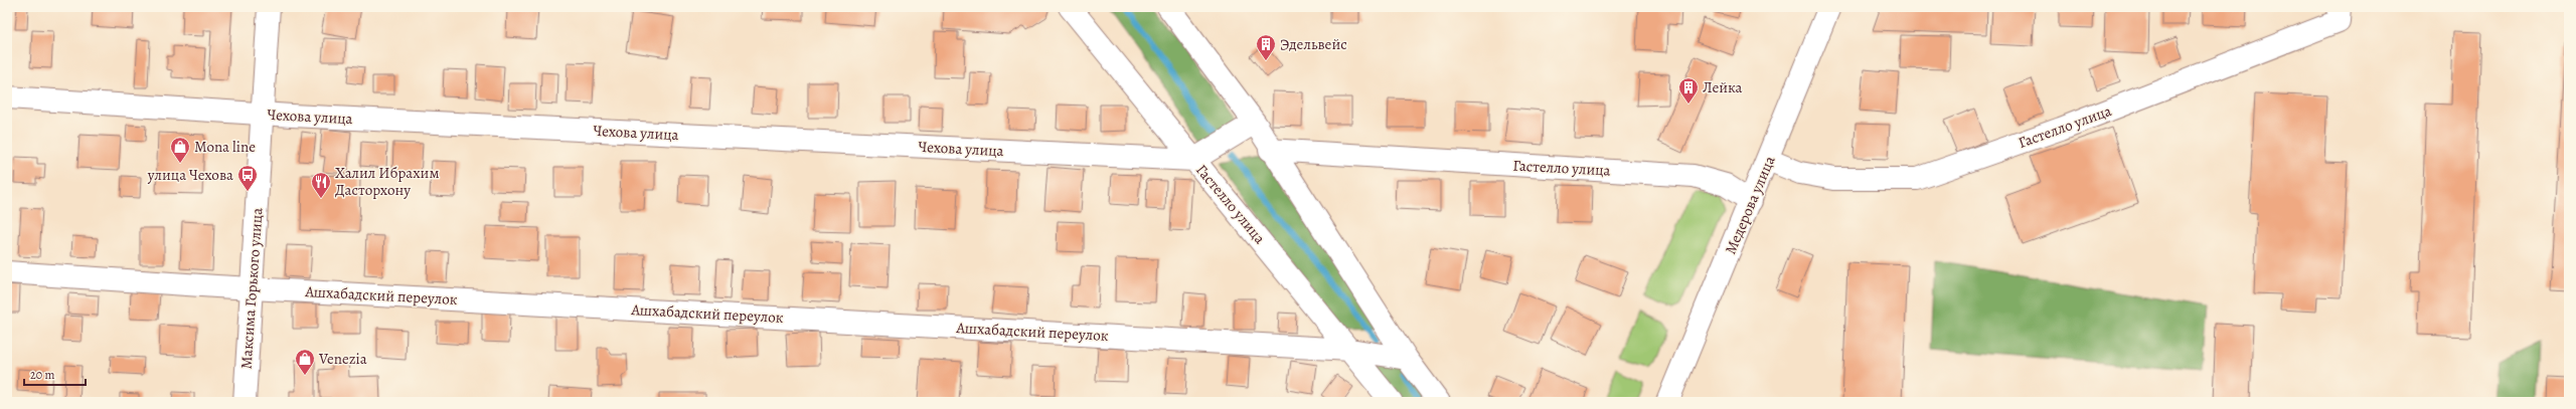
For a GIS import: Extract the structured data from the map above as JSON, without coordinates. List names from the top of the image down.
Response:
{
  "streets": {
    "street": [
      "Чехова улица",
      "Гастелло улица",
      "Медерова улица",
      "Максима Горького улица",
      "Ашхабадский переулок"
    ]
  },
  "crossings": [
    ["Чехова улица", "Гастелло улица"],
    ["Чехова улица", "Максима Горького улица"],
    ["Гастелло улица", "Медерова улица"],
    ["Гастелло улица", "Ашхабадский переулок"],
    ["Максима Горького улица", "Ашхабадский переулок"]
  ],
  "places": {
    "building": ["Эдельвейс", "Лейка"],
    "shop": ["Mona line", "Venezia"],
    "bus stop": ["улица Чехова"],
    "restaurant": ["Халил Ибрахим Дасторхону"]
  },
  "scale_bar": "20 m"
}
